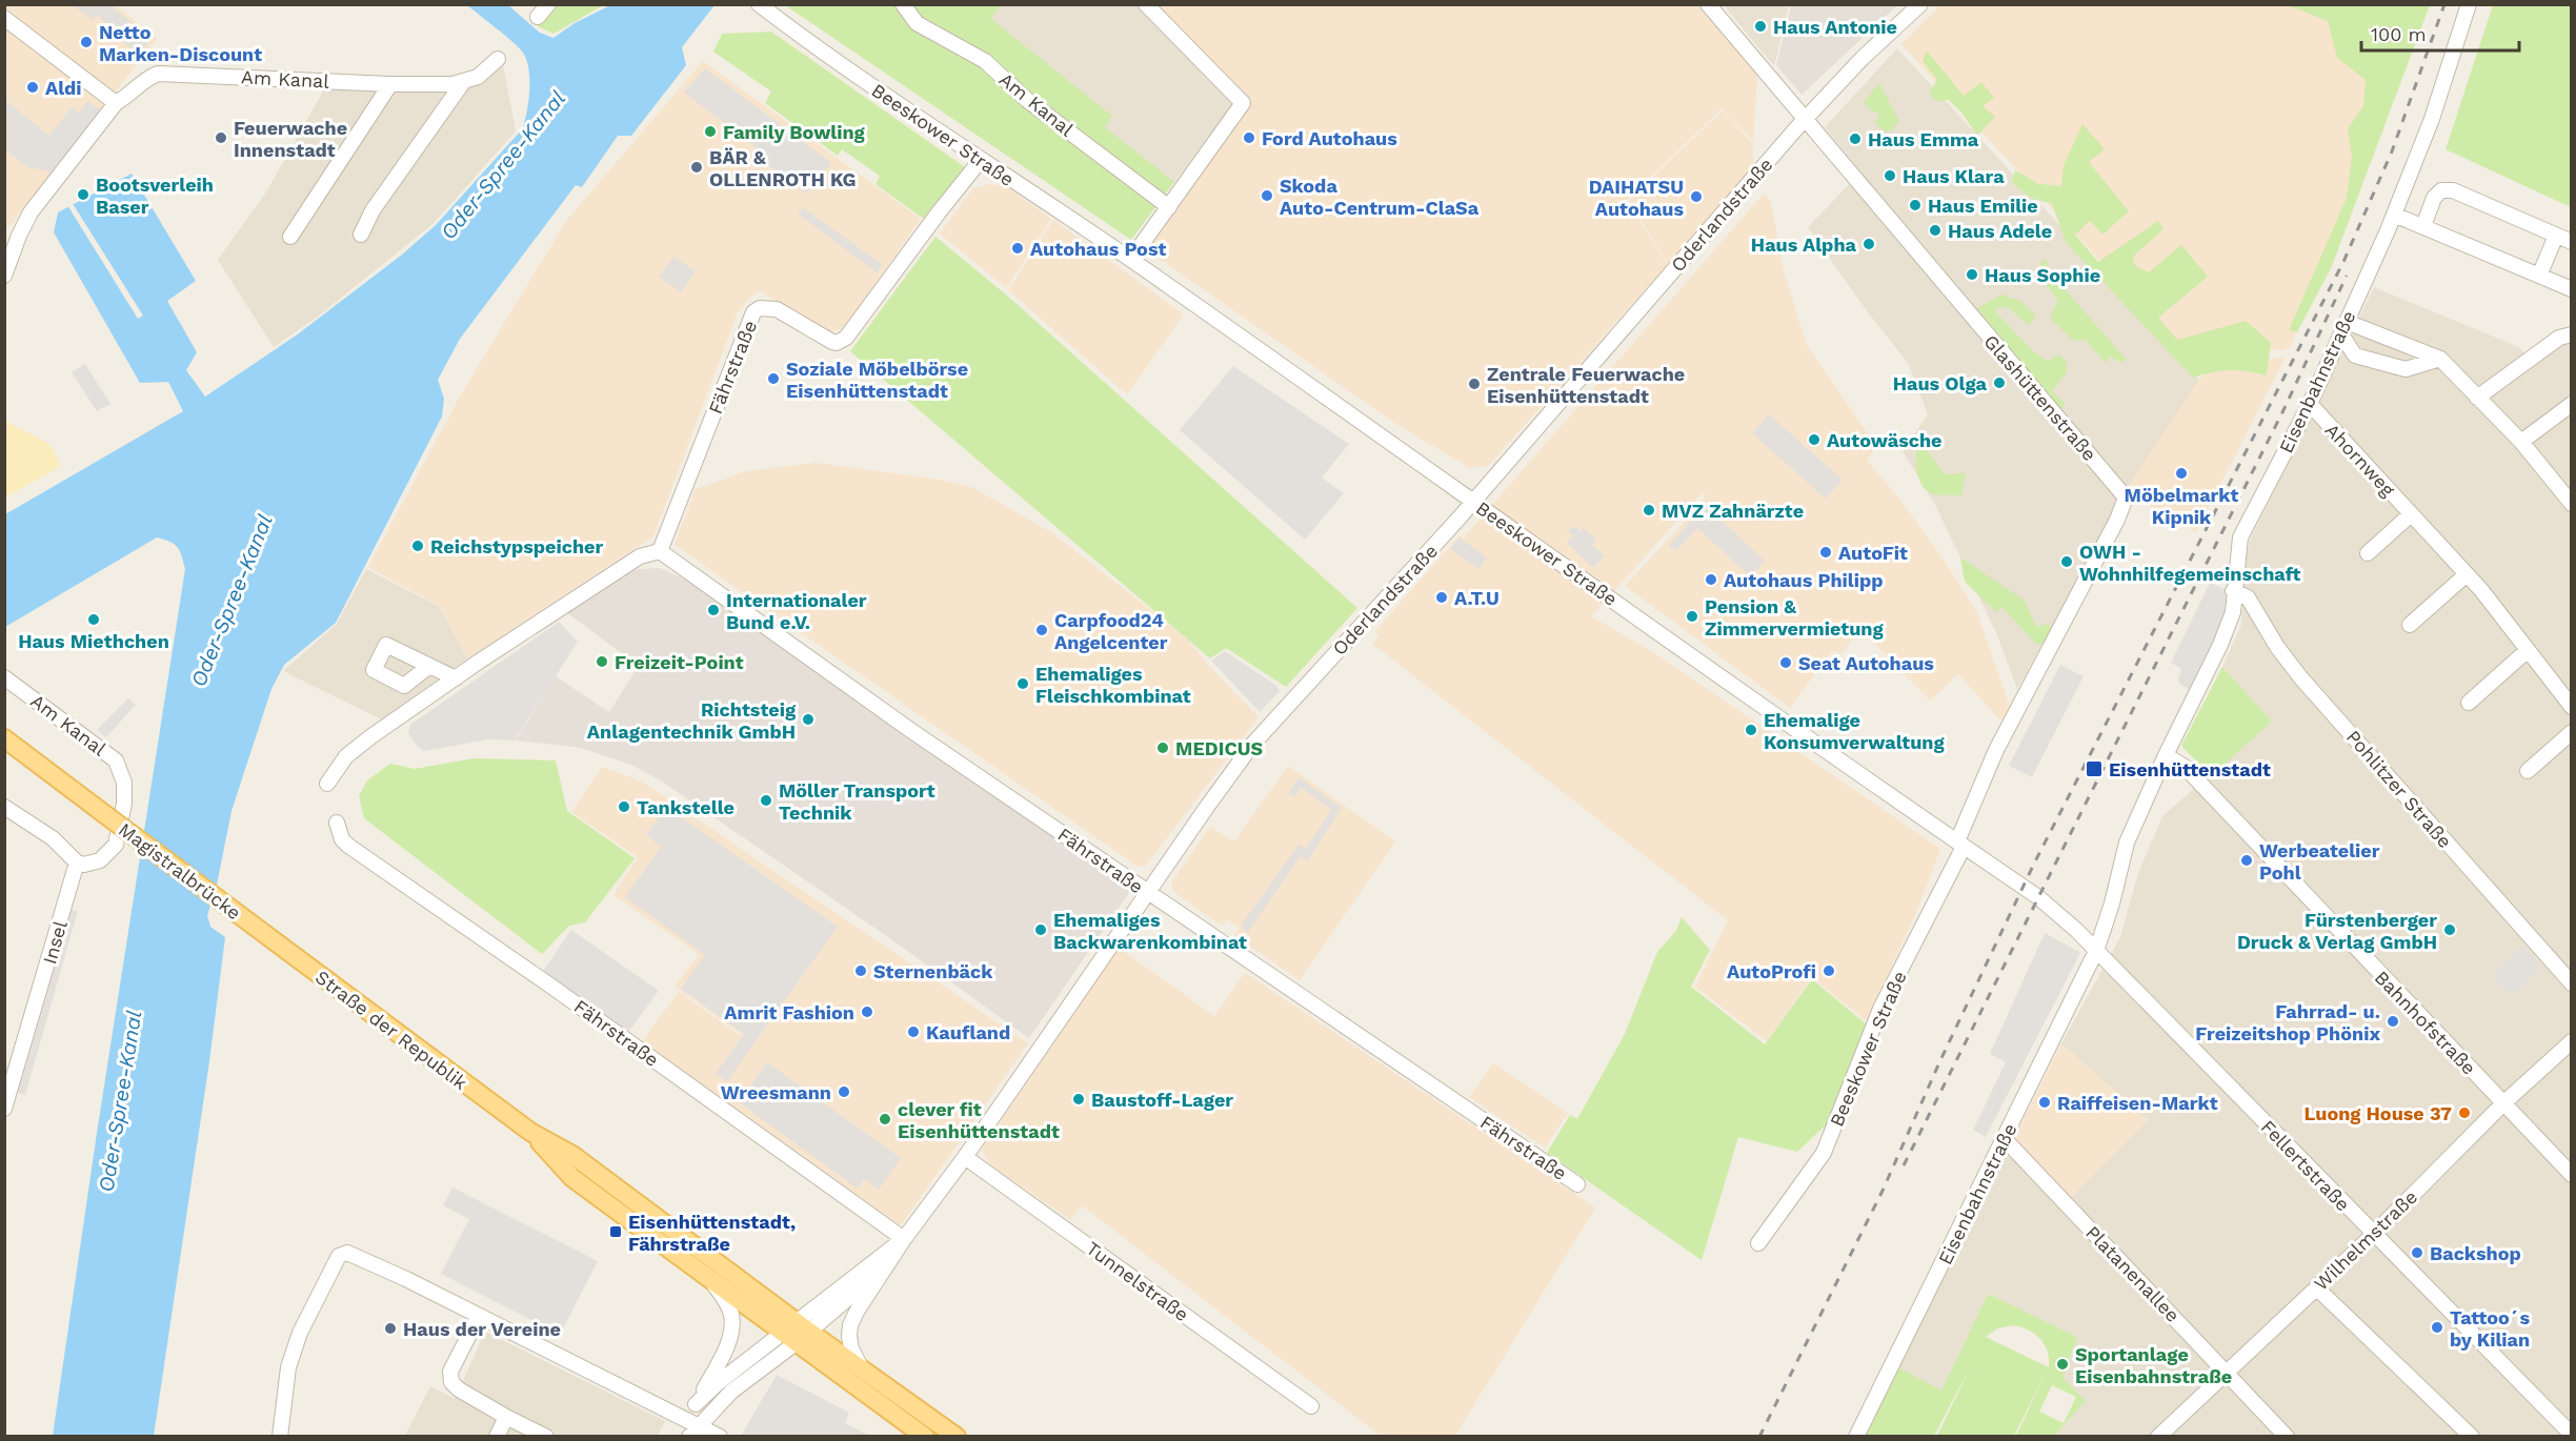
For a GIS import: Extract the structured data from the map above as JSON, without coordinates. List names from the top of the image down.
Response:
{
  "streets": {
    "main road": ["Magistralbrücke", "Straße der Republik"],
    "street": [
      "Am Kanal",
      "Beeskower Straße",
      "Oderlandstraße",
      "Fährstraße",
      "Eisenbahnstraße",
      "Glashüttenstraße",
      "Ahornweg",
      "Pohlitzer Straße",
      "Insel",
      "Bahnhofstraße",
      "Fellertstraße",
      "Wilhelmstraße",
      "Platanenallee",
      "Tunnelstraße"
    ]
  },
  "crossings": [
    ["Am Kanal", "Insel"],
    ["Beeskower Straße", "Oderlandstraße"],
    ["Beeskower Straße", "Fährstraße"],
    ["Beeskower Straße", "Glashüttenstraße"],
    ["Beeskower Straße", "Fellertstraße"],
    ["Oderlandstraße", "Fährstraße"],
    ["Oderlandstraße", "Glashüttenstraße"],
    ["Oderlandstraße", "Straße der Republik"],
    ["Oderlandstraße", "Tunnelstraße"],
    ["Eisenbahnstraße", "Ahornweg"],
    ["Eisenbahnstraße", "Pohlitzer Straße"],
    ["Eisenbahnstraße", "Bahnhofstraße"],
    ["Eisenbahnstraße", "Fellertstraße"],
    ["Eisenbahnstraße", "Platanenallee"],
    ["Magistralbrücke", "Straße der Republik"],
    ["Bahnhofstraße", "Wilhelmstraße"],
    ["Fellertstraße", "Wilhelmstraße"],
    ["Wilhelmstraße", "Platanenallee"]
  ],
  "water": ["Oder-Spree-Kanal"],
  "places": {
    "other": [
      "Haus Antonie",
      "Netto Marken-Discount",
      "Aldi",
      "Family Bowling",
      "Feuerwache Innenstadt",
      "Ford Autohaus",
      "Haus Emma",
      "BÄR & OLLENROTH KG",
      "Haus Klara",
      "Bootsverleih Baser",
      "Skoda Auto-Centrum-ClaSa",
      "DAIHATSU Autohaus",
      "Haus Emilie",
      "Haus Adele",
      "Haus Alpha",
      "Autohaus Post",
      "Haus Sophie",
      "Soziale Möbelbörse Eisenhüttenstadt",
      "Haus Olga",
      "Zentrale Feuerwache Eisenhüttenstadt",
      "Autowäsche",
      "Möbelmarkt Kipnik",
      "MVZ Zahnärzte",
      "Reichstypspeicher",
      "AutoFit",
      "OWH - Wohnhilfegemeinschaft",
      "Autohaus Philipp",
      "A.T.U",
      "Internationaler Bund e.V.",
      "Pension & Zimmervermietung",
      "Haus Miethchen",
      "Carpfood24 Angelcenter",
      "Freizeit-Point",
      "Seat Autohaus",
      "Ehemaliges Fleischkombinat",
      "Richtsteig Anlagentechnik GmbH",
      "Ehemalige Konsumverwaltung",
      "MEDICUS",
      "Möller Transport Technik",
      "Tankstelle",
      "Werbeatelier Pohl",
      "Ehemaliges Backwarenkombinat",
      "Fürstenberger Druck & Verlag GmbH",
      "Sternenbäck",
      "AutoProfi",
      "Amrit Fashion",
      "Fahrrad- u. Freizeitshop Phönix",
      "Kaufland",
      "Wreesmann",
      "Baustoff-Lager",
      "Raiffeisen-Markt",
      "Luong House 37",
      "clever fit Eisenhüttenstadt",
      "Backshop",
      "Tattoo´s by Kilian",
      "Haus der Vereine",
      "Sportanlage Eisenbahnstraße"
    ],
    "transit": ["Eisenhüttenstadt", "Eisenhüttenstadt, Fährstraße"]
  },
  "scale_bar": "100 m"
}
